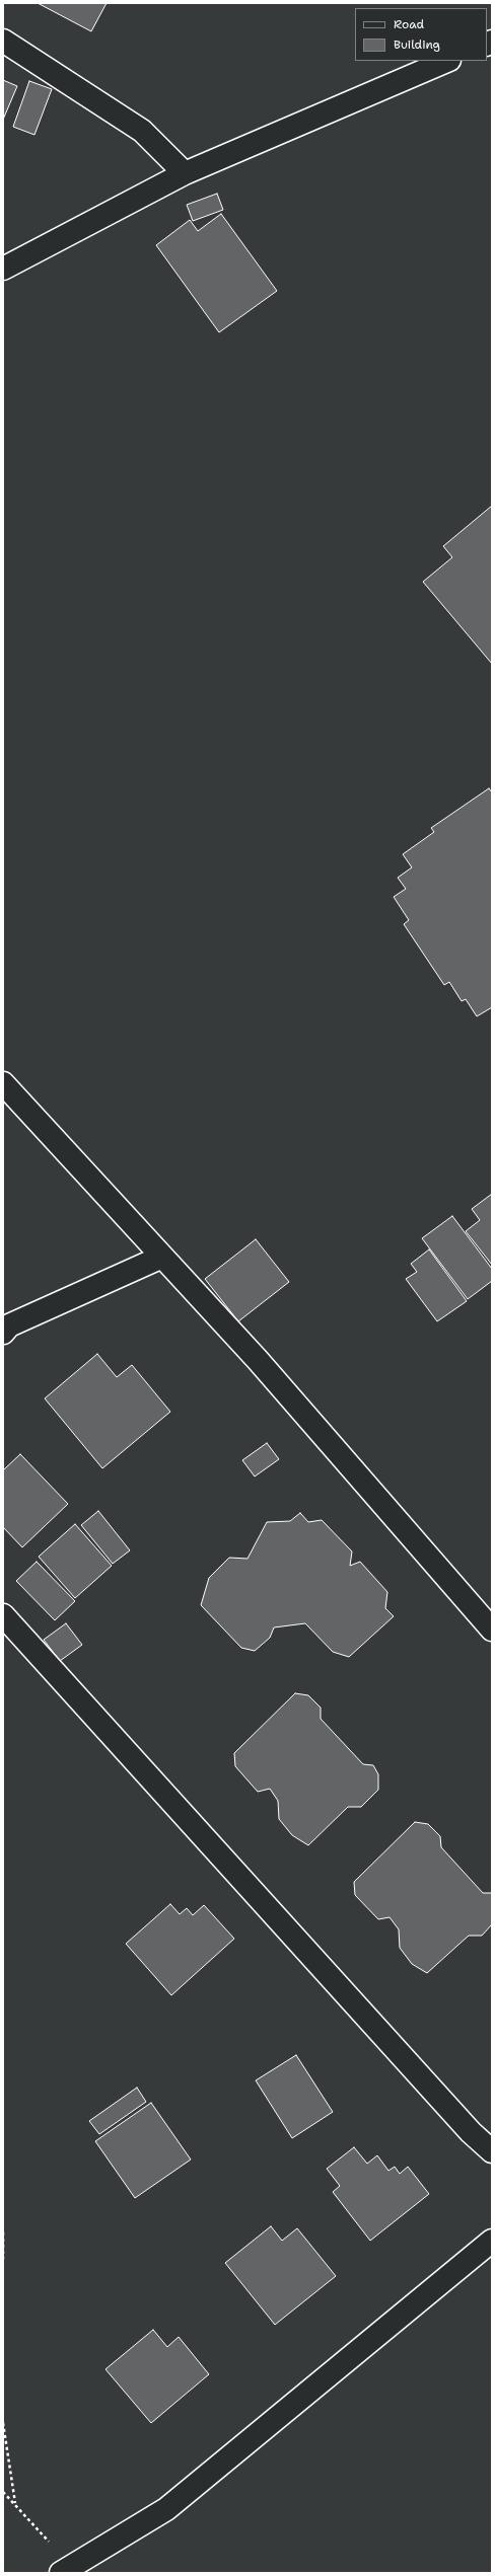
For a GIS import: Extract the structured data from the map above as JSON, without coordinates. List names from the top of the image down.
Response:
{
  "legend": ["Road", "Building"]
}
